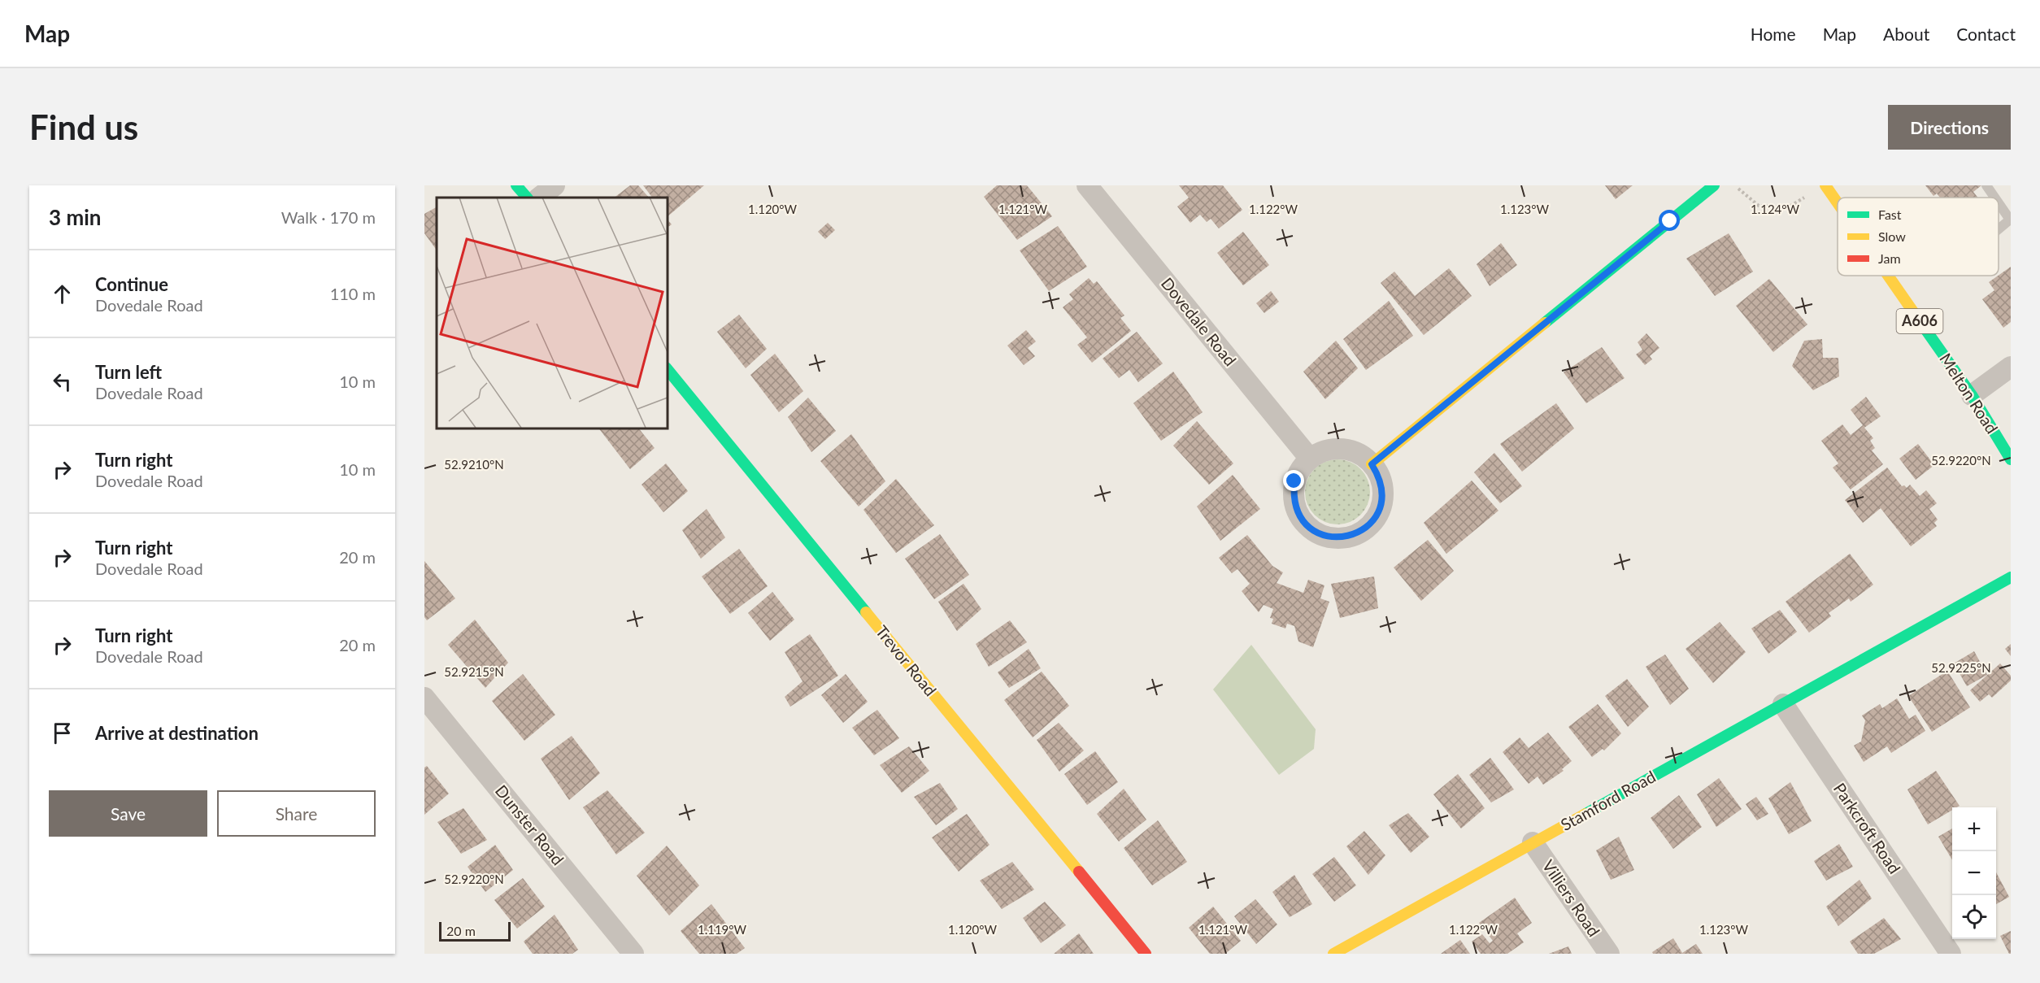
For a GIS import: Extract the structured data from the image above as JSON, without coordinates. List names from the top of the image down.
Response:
{
  "streets": {
    "street": [
      "A606",
      "Dovedale Road",
      "Melton Road",
      "Trevor Road",
      "Stamford Road",
      "Dunster Road",
      "Parkcroft Road",
      "Villiers Road"
    ]
  },
  "crossings": [
    ["Stamford Road", "Parkcroft Road"],
    ["Stamford Road", "Villiers Road"]
  ],
  "legend": ["Fast", "Slow", "Jam"],
  "scale_bar": "20 m",
  "page": {
    "header": "Map",
    "nav": [
      "Home",
      "Map",
      "About",
      "Contact"
    ],
    "buttons": [
      "Directions",
      ["Save", "Share"]
    ],
    "title": "Find us",
    "heading": ["3 min", "Walk · 170 m"],
    "list": [
      ["Continue", "Dovedale Road", "110 m"],
      ["Turn left", "Dovedale Road", "10 m"],
      ["Turn right", "Dovedale Road", "10 m"],
      ["Turn right", "Dovedale Road", "20 m"],
      ["Turn right", "Dovedale Road", "20 m"],
      "Arrive at destination"
    ],
    "map_buttons": ["+", "−"],
    "scale": "20 m"
  },
  "coordinates": [
    "1.120°W",
    "1.121°W",
    "1.122°W",
    "1.123°W",
    "1.124°W",
    "52.9220°N",
    "52.9210°N",
    "52.9225°N",
    "52.9215°N",
    "1.119°W"
  ]
}
